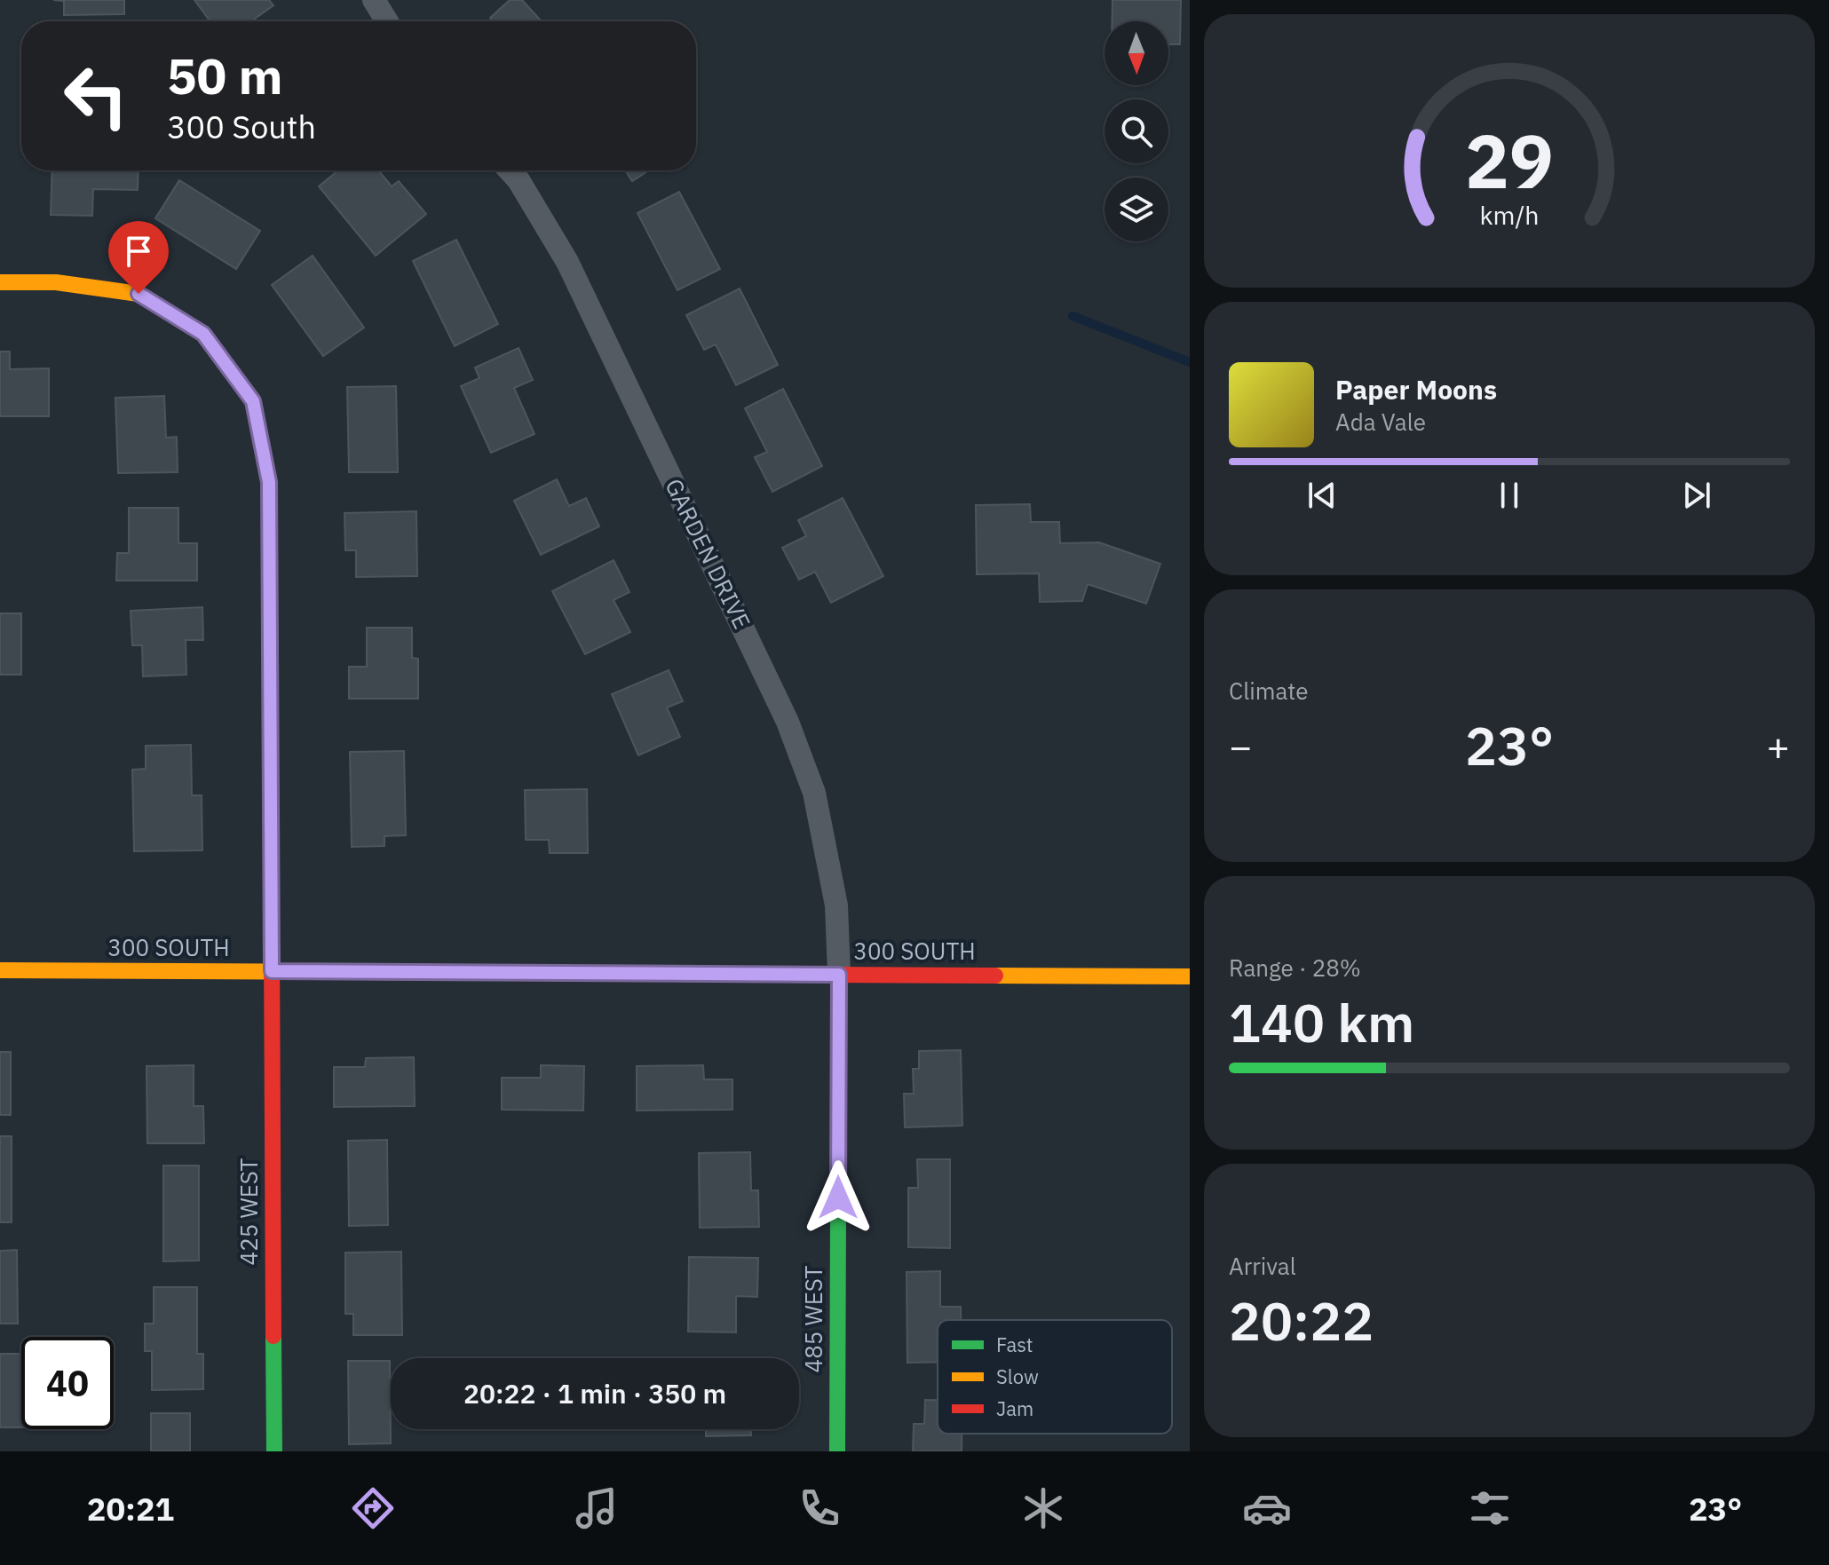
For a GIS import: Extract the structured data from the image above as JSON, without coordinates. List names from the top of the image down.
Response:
{
  "streets": {
    "street": [
      "GARDEN DRIVE",
      "300 SOUTH",
      "425 WEST",
      "485 WEST"
    ]
  },
  "crossings": [
    ["GARDEN DRIVE", "300 SOUTH"],
    ["GARDEN DRIVE", "485 WEST"],
    ["300 SOUTH", "425 WEST"],
    ["300 SOUTH", "485 WEST"]
  ],
  "legend": ["Fast", "Slow", "Jam"],
  "north": "bottom",
  "page": {
    "turn": ["50 m", "300 South"],
    "song": ["Paper Moons", "Ada Vale"],
    "tile": [
      "Climate",
      ["Range · 28%", "140 km"],
      ["Arrival", "20:22"]
    ],
    "heat": ["−", "23°", "+"],
    "limit": "40",
    "trip": "20:22 · 1 min · 350 m",
    "tabs": ["20:21", "23°"],
    "gauge": ["29", "km/h"]
  }
}
